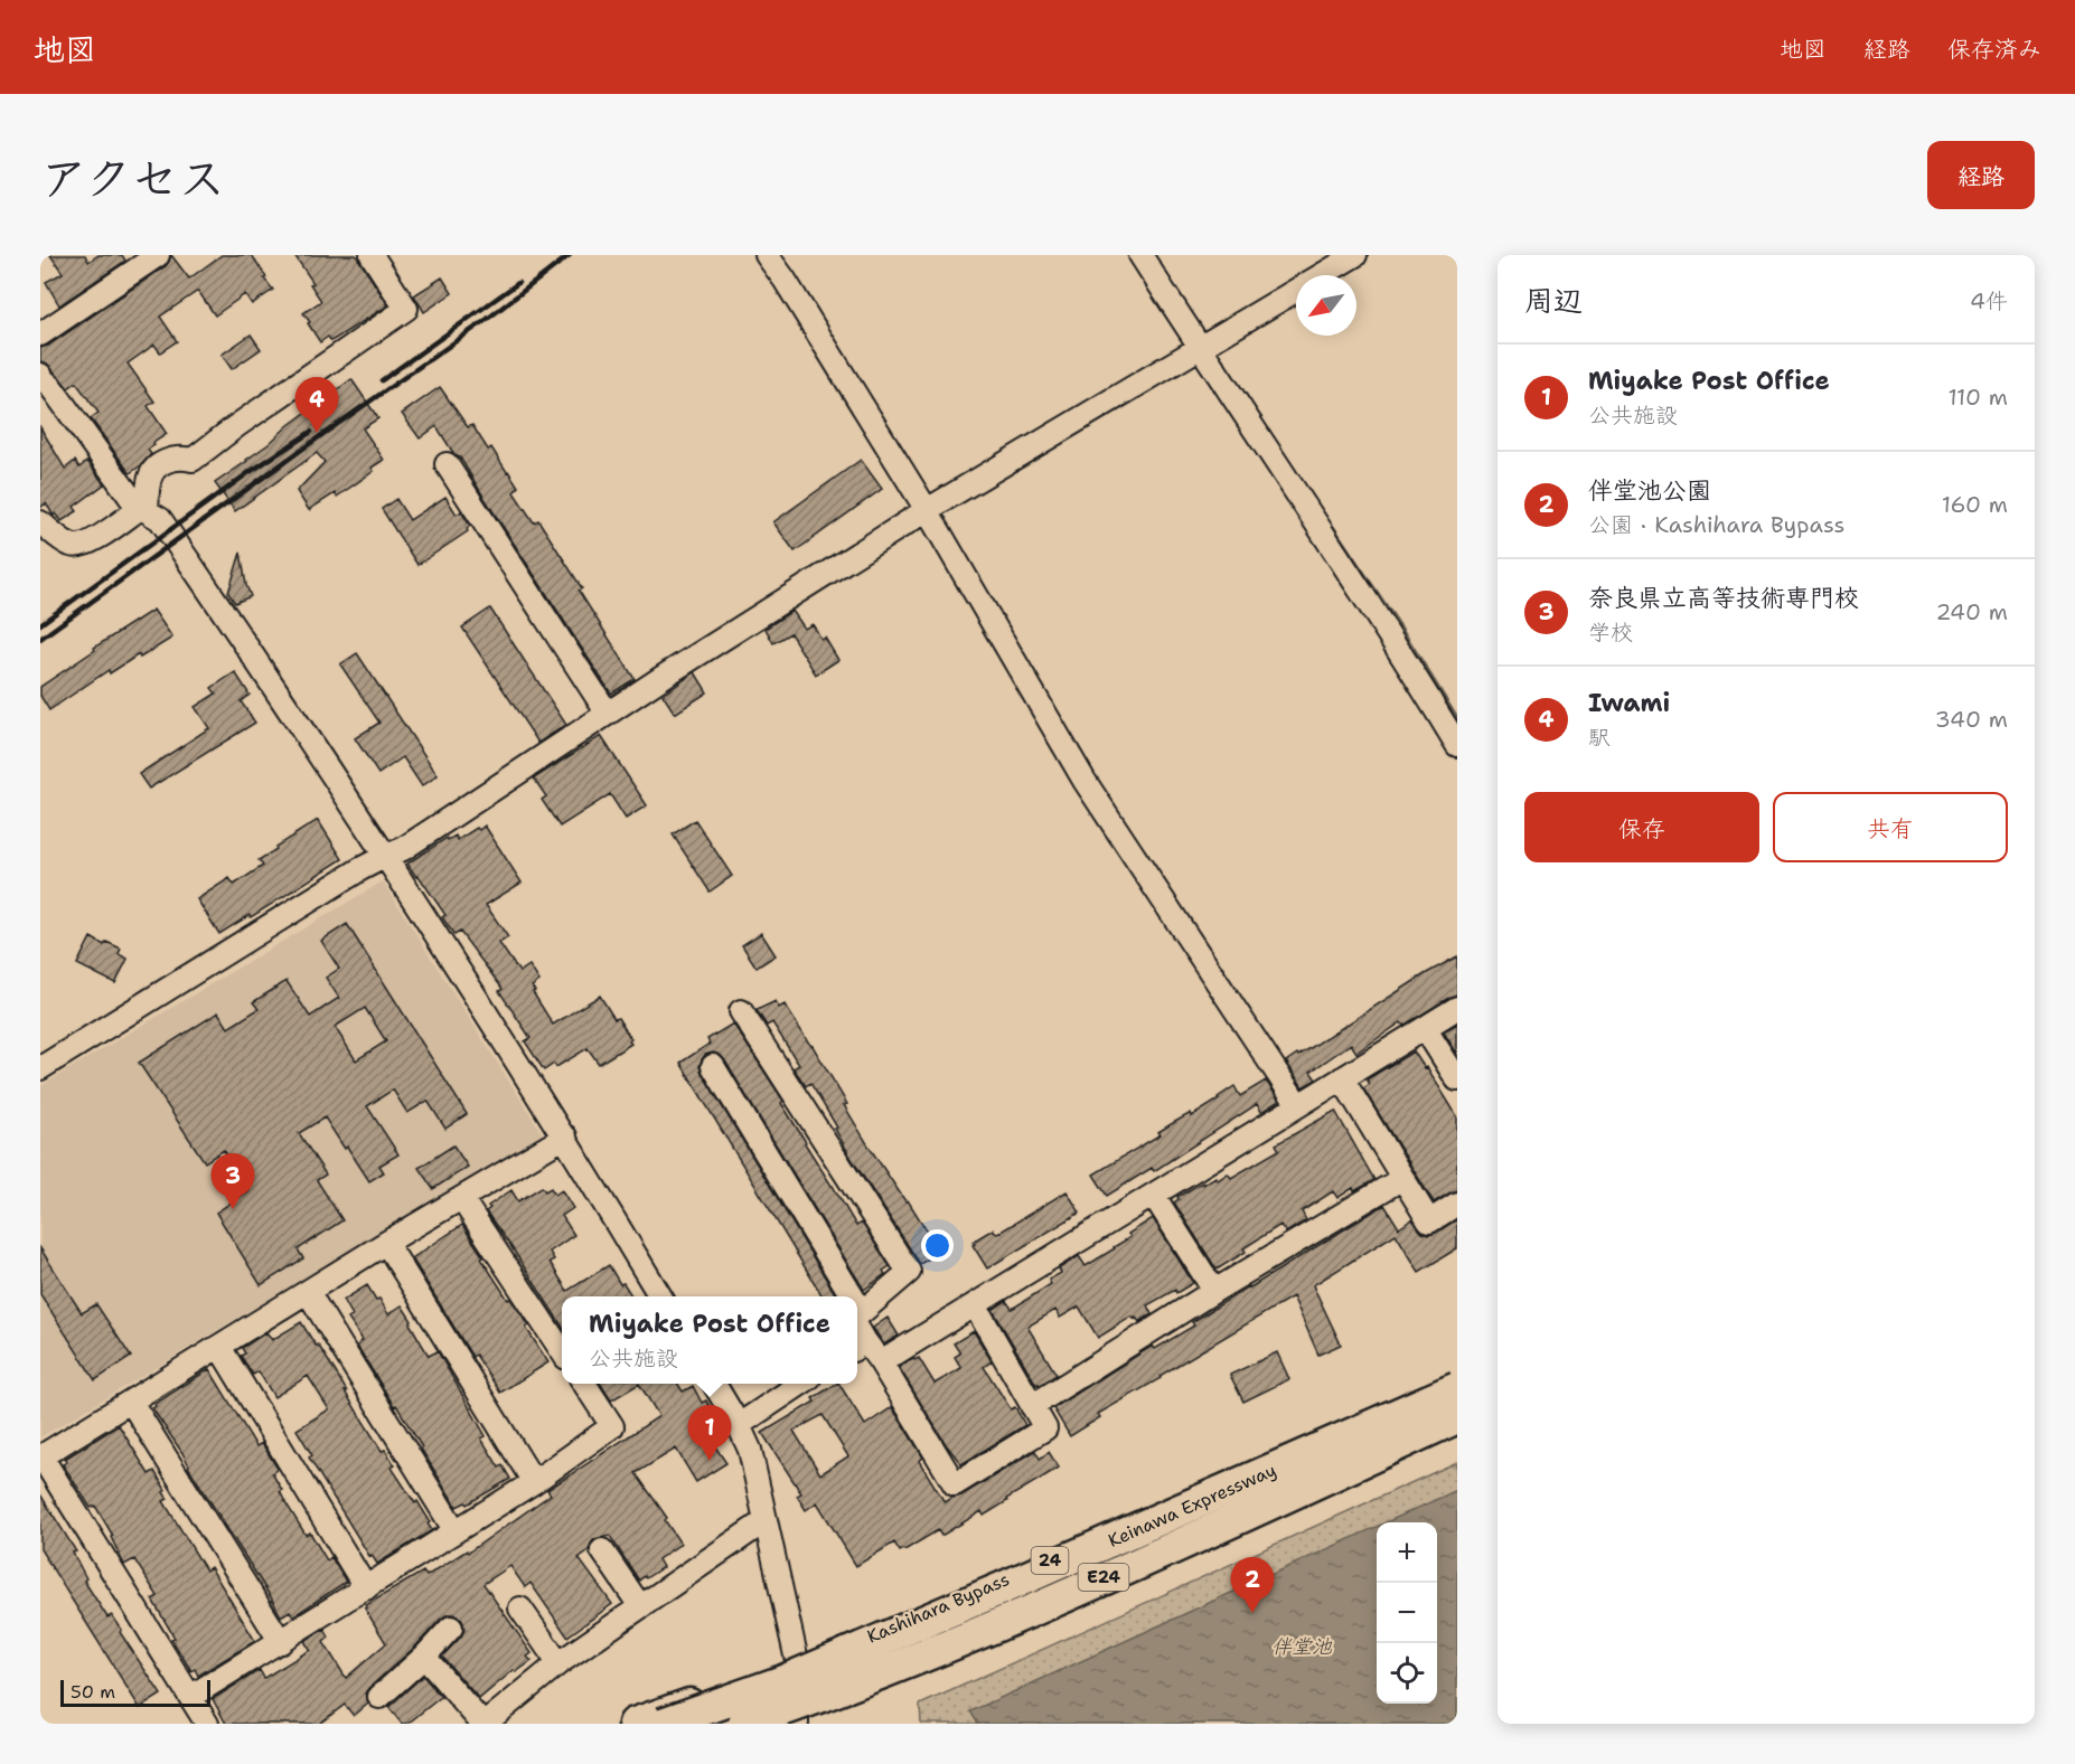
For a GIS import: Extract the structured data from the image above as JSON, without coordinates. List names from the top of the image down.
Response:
{
  "streets": {
    "highway": [
      "Keinawa Expressway",
      "24",
      "E24",
      "Kashihara Bypass"
    ]
  },
  "water": ["伴堂池"],
  "scale_bar": "50 m",
  "north": "bottom left",
  "page": {
    "header": "地図",
    "nav": ["地図", "経路", "保存済み"],
    "title": "アクセス",
    "buttons": [
      "経路",
      ["保存", "共有"]
    ],
    "heading": ["周辺", "4件"],
    "list": [
      {
        "mark": "1",
        "name": "Miyake Post Office",
        "note": "公共施設",
        "value": "110 m"
      },
      {
        "mark": "2",
        "name": "伴堂池公園",
        "note": "公園 · Kashihara Bypass",
        "value": "160 m"
      },
      {
        "mark": "3",
        "name": "奈良県立高等技術専門校",
        "note": "学校",
        "value": "240 m"
      },
      {
        "mark": "4",
        "name": "Iwami",
        "note": "駅",
        "value": "340 m"
      }
    ],
    "pins": [
      "4",
      "3",
      "1",
      "2"
    ],
    "popup": ["Miyake Post Office", "公共施設"],
    "map_buttons": ["+", "−"],
    "scale": "50 m"
  }
}
